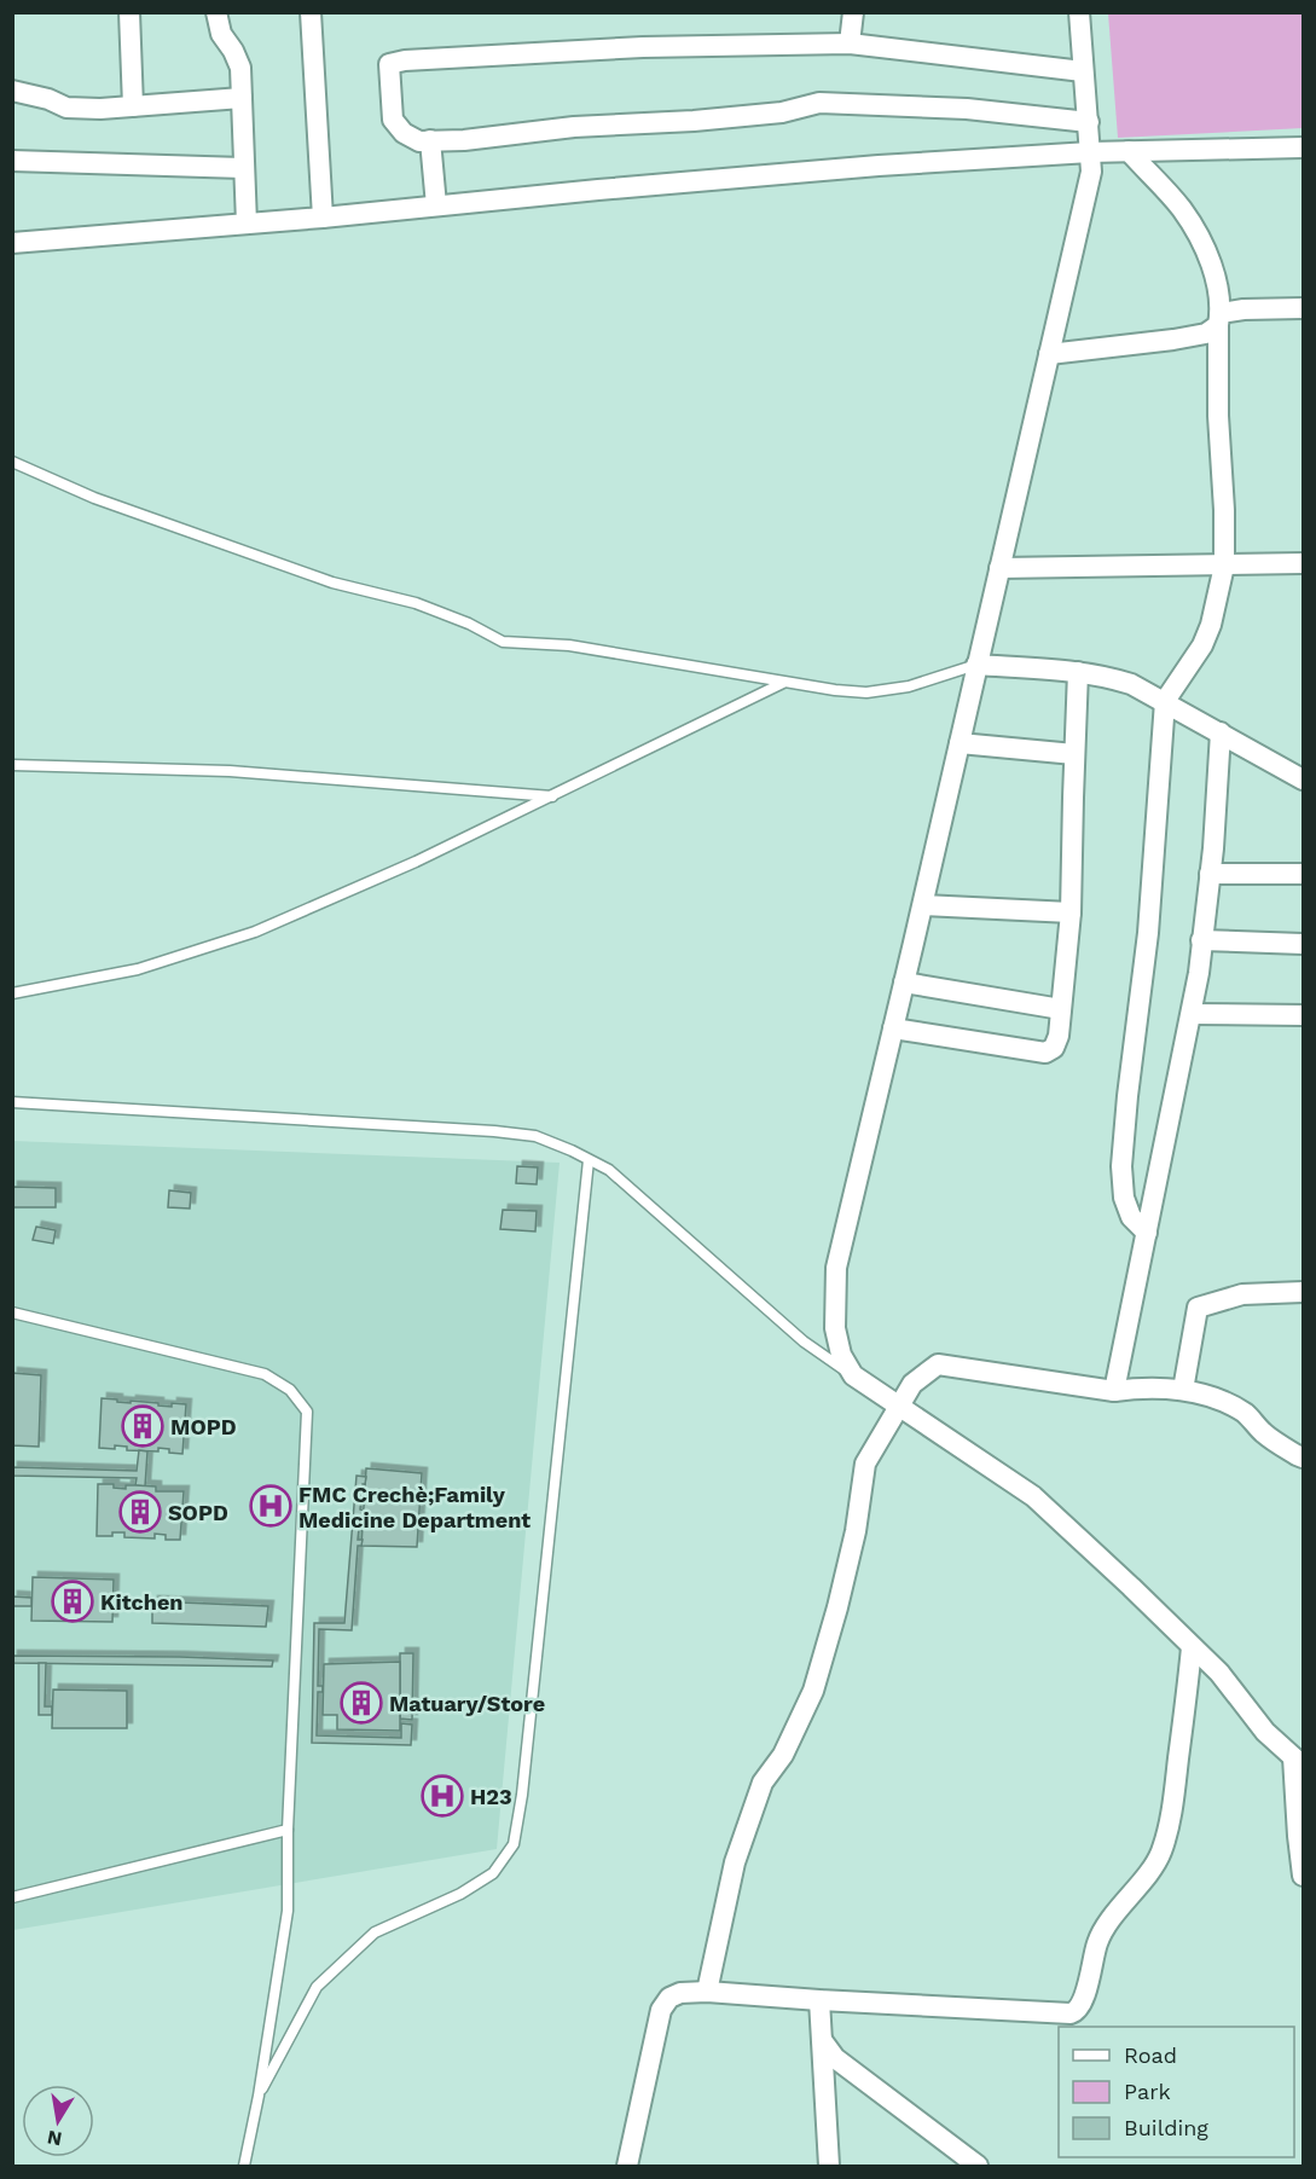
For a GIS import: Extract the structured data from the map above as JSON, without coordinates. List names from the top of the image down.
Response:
{
  "places": {
    "building": [
      "MOPD",
      "SOPD",
      "Kitchen",
      "Matuary/Store"
    ],
    "hospital": ["FMC Crechè;Family Medicine Department", "H23"]
  },
  "legend": ["Road", "Park", "Building"],
  "north": "bottom"
}
